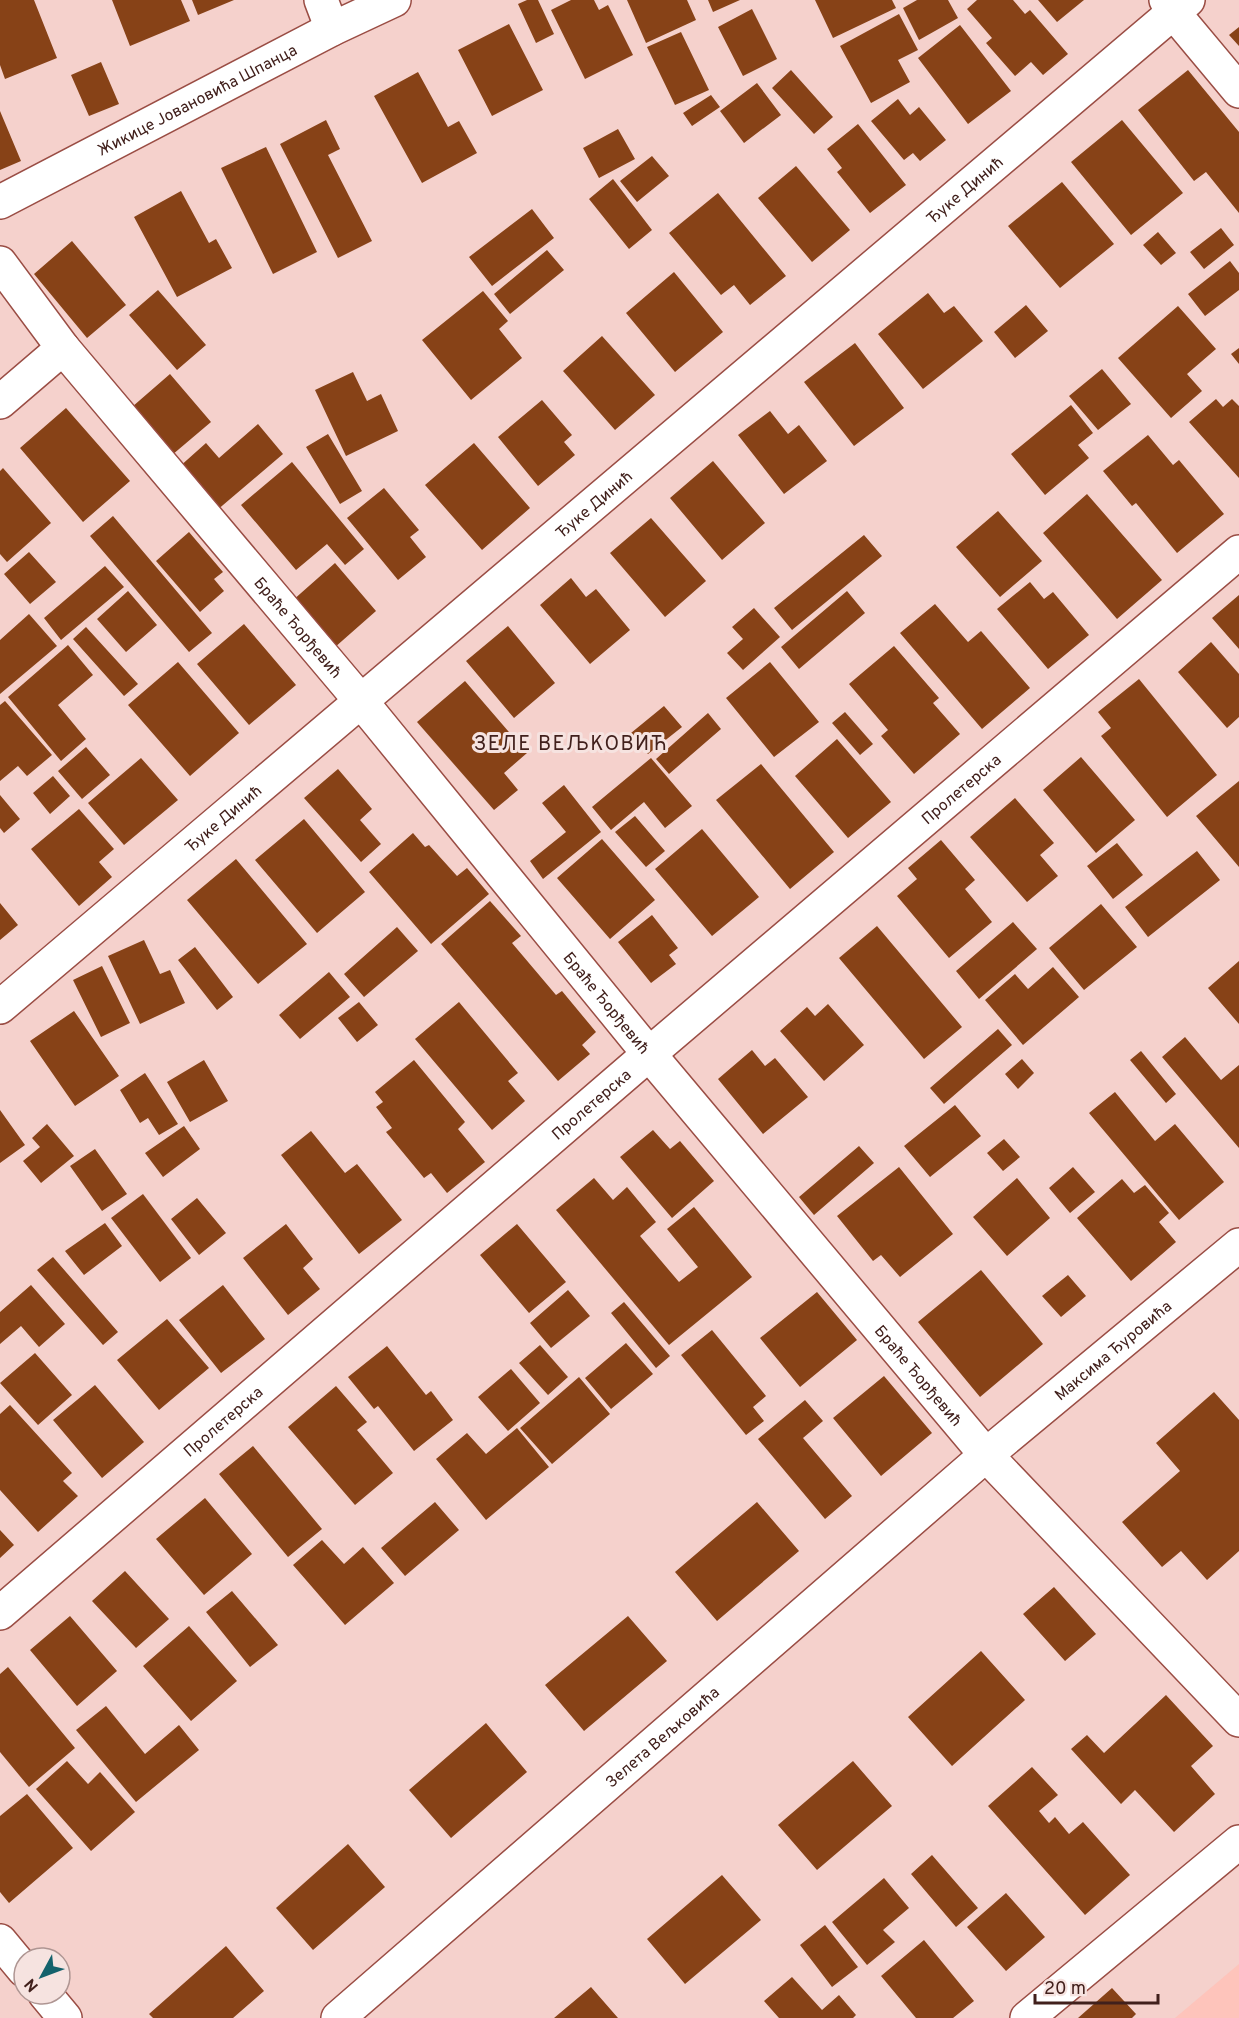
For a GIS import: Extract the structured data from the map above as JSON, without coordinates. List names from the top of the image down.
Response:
{
  "streets": {
    "street": [
      "Жикице Јовановића Шпанца",
      "Ђуке Динић",
      "Браће Ђорђевић",
      "Пролетерска",
      "Максима Ђуровића",
      "Зелета Вељковића"
    ]
  },
  "crossings": [
    ["Ђуке Динић", "Браће Ђорђевић"],
    ["Браће Ђорђевић", "Пролетерска"],
    ["Браће Ђорђевић", "Максима Ђуровића"],
    ["Браће Ђорђевић", "Зелета Вељковића"],
    ["Максима Ђуровића", "Зелета Вељковића"]
  ],
  "districts": ["ЗЕЛЕ ВЕЉКОВИЋ"],
  "scale_bar": "20 m",
  "north": "bottom left"
}
